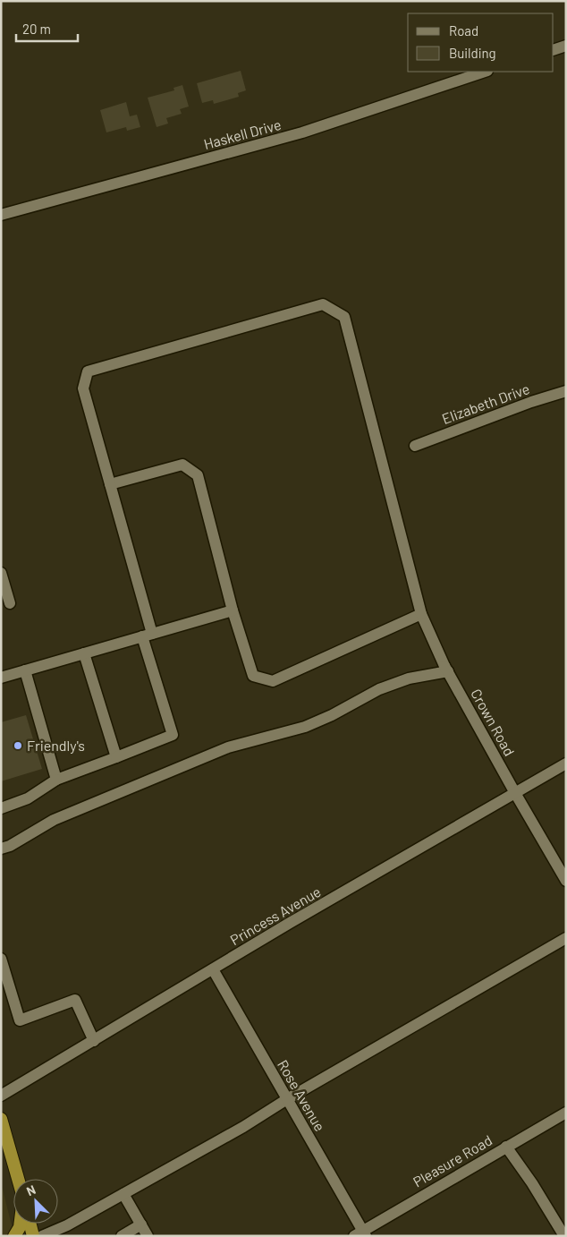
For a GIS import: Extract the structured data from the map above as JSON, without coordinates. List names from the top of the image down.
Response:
{
  "streets": {
    "street": [
      "Haskell Drive",
      "Elizabeth Drive",
      "Crown Road",
      "Princess Avenue",
      "Rose Avenue",
      "Pleasure Road"
    ]
  },
  "crossings": [
    ["Crown Road", "Princess Avenue"],
    ["Princess Avenue", "Rose Avenue"],
    ["Rose Avenue", "Pleasure Road"]
  ],
  "places": ["Friendly's"],
  "legend": ["Road", "Building"],
  "scale_bar": "20 m",
  "north": "top left"
}
